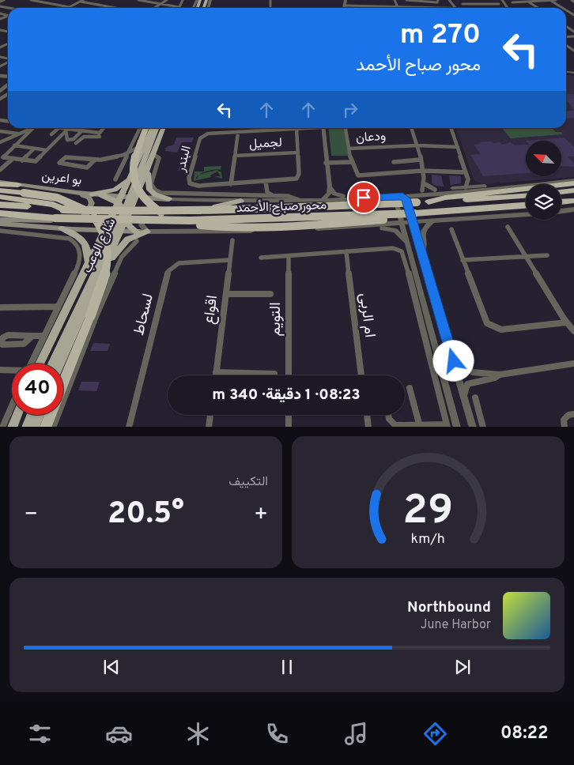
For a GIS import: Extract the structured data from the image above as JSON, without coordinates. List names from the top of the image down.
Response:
{
  "streets": {
    "highway": ["محور صباح الأحمد"],
    "main road": ["بو اعرين", "شارع الوعب"],
    "street": [
      "ودعان",
      "لجميل",
      "البندر",
      "اقواع",
      "لسحاط",
      "ام الربى",
      "التويم"
    ]
  },
  "crossings": [
    ["لجميل", "البندر"],
    ["محور صباح الأحمد", "شارع الوعب"],
    ["اقواع", "لسحاط"]
  ],
  "north": "top left",
  "page": {
    "turn": ["270 m", "محور صباح الأحمد"],
    "limit": "40",
    "trip": "08:23 · 1 دقيقة · 340 m",
    "tile": "التكييف",
    "heat": ["−", "20.5°", "+"],
    "song": ["Northbound", "June Harbor"],
    "tabs": "08:22",
    "gauge": ["29", "km/h"]
  }
}
